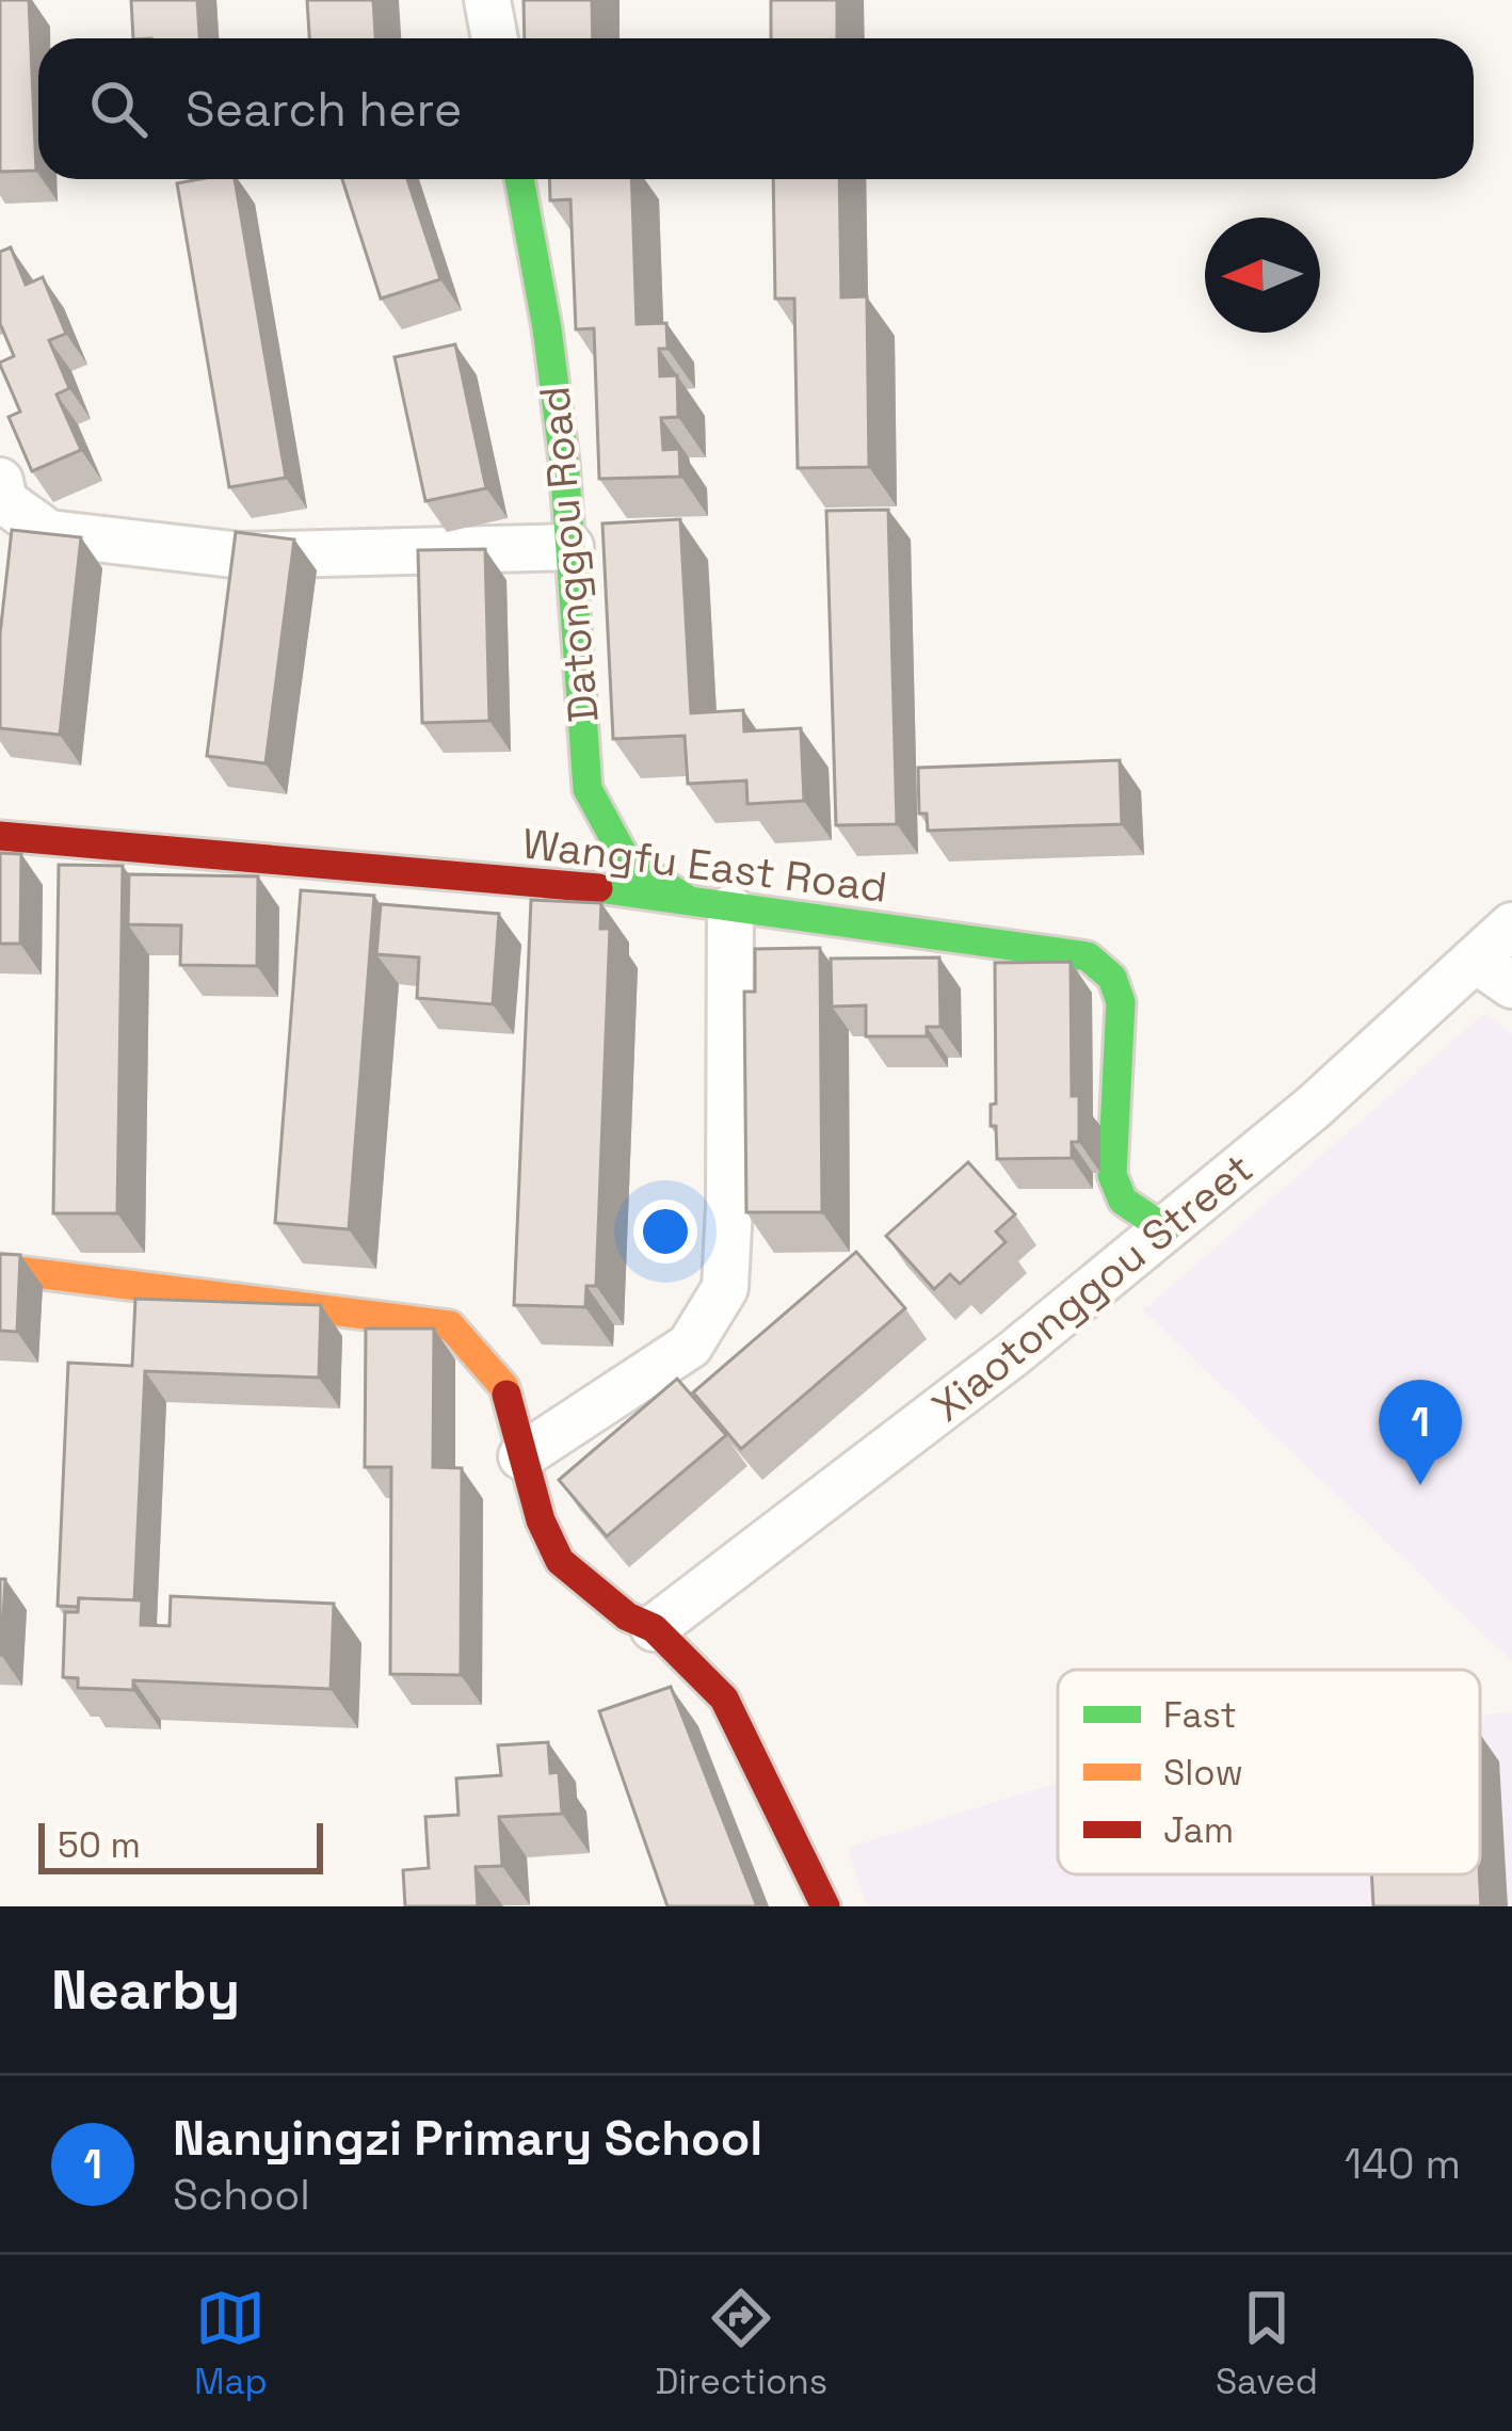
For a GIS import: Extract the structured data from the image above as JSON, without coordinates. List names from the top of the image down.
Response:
{
  "streets": {
    "street": ["Datonggou Road", "Wangfu East Road", "Xiaotonggou Street"]
  },
  "crossings": [
    ["Datonggou Road", "Wangfu East Road"],
    ["Wangfu East Road", "Xiaotonggou Street"]
  ],
  "legend": ["Fast", "Slow", "Jam"],
  "scale_bar": "50 m",
  "north": "left",
  "page": {
    "search": "Search here",
    "pins": "1",
    "scale": "50 m",
    "heading": "Nearby",
    "list": [
      {
        "mark": "1",
        "name": "Nanyingzi Primary School",
        "note": "School",
        "value": "140 m"
      }
    ],
    "nav": ["Map", "Directions", "Saved"]
  }
}
